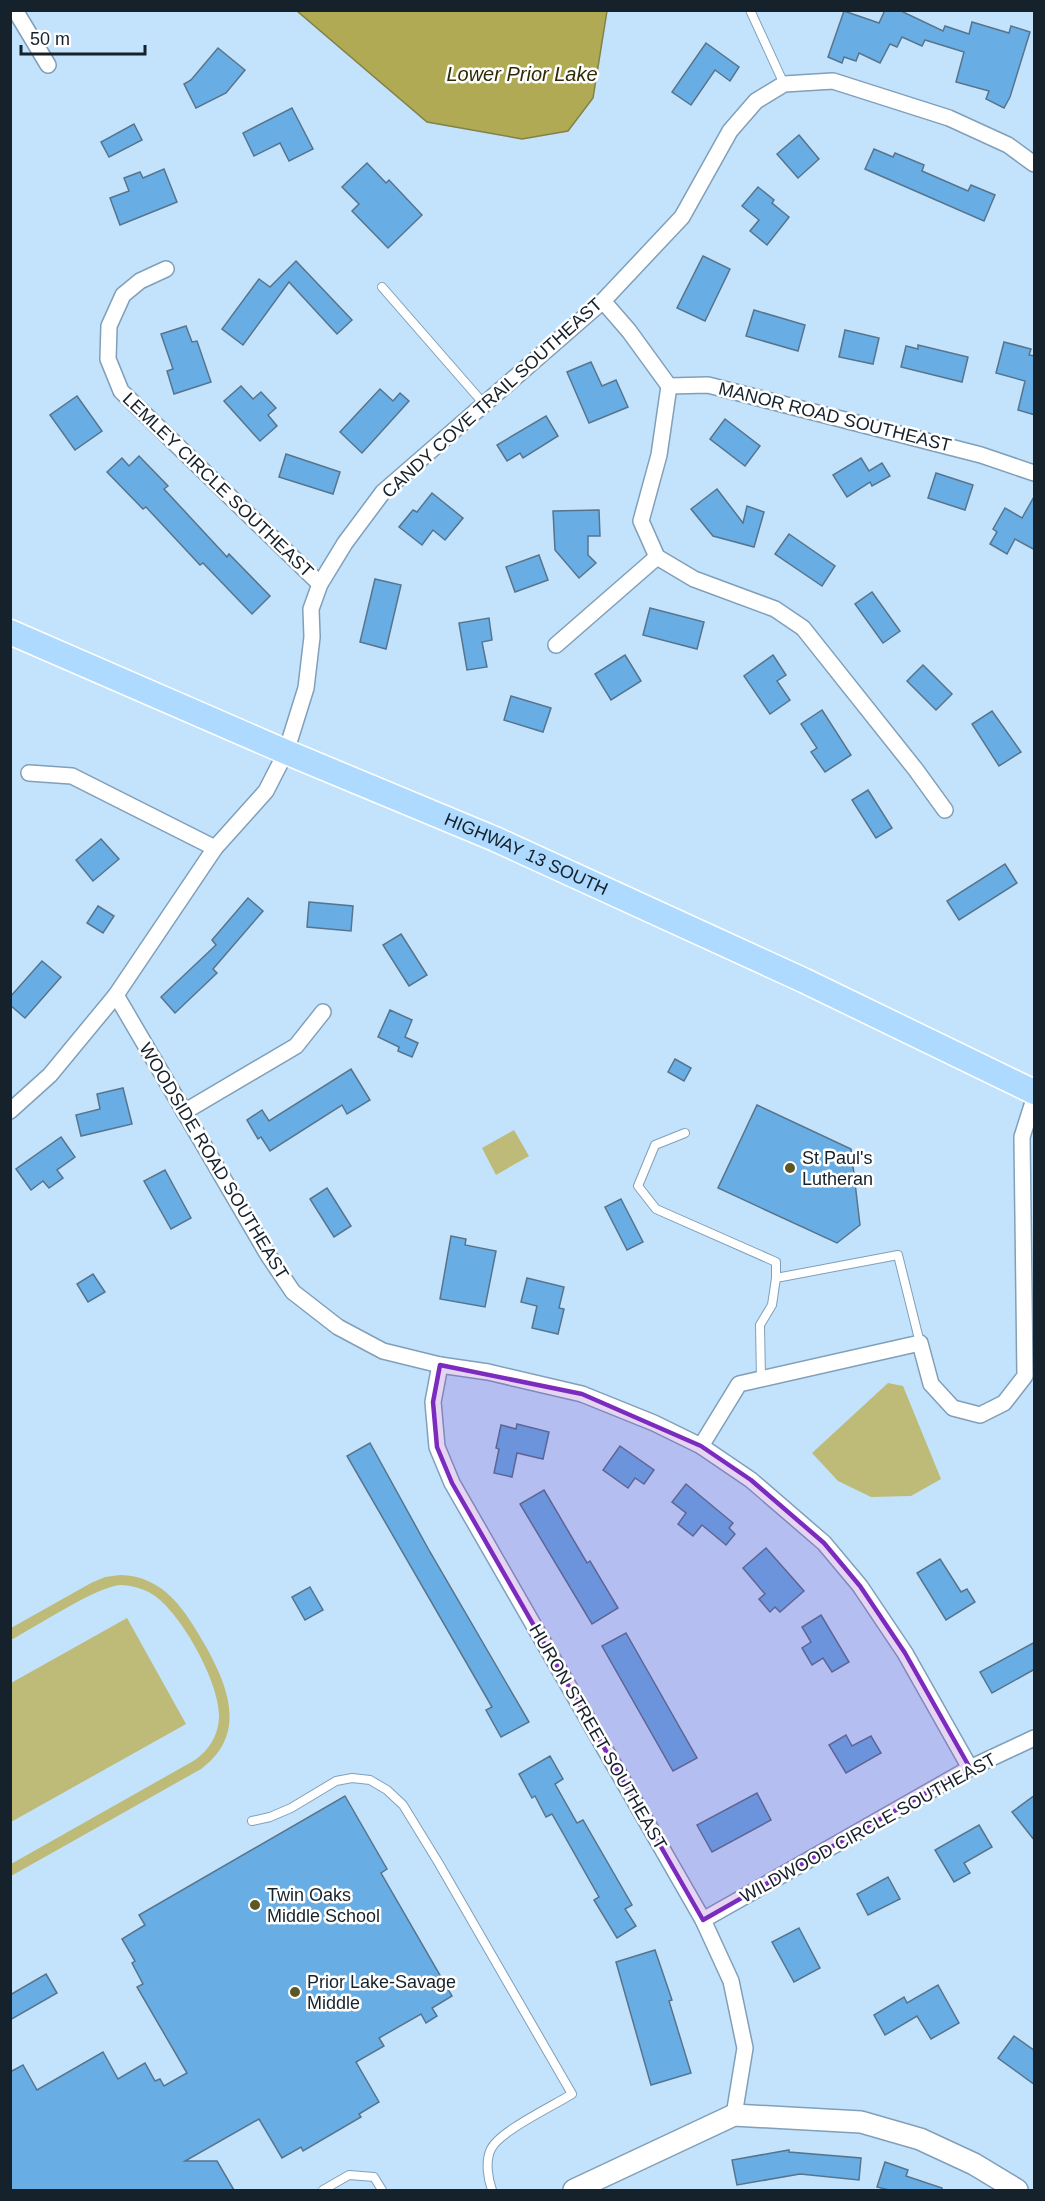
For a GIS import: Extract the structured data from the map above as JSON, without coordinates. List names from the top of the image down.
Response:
{
  "streets": {
    "main road": ["HIGHWAY 13 SOUTH"],
    "street": [
      "CANDY COVE TRAIL SOUTHEAST",
      "MANOR ROAD SOUTHEAST",
      "LEMLEY CIRCLE SOUTHEAST",
      "WOODSIDE ROAD SOUTHEAST",
      "HURON STREET SOUTHEAST",
      "WILDWOOD CIRCLE SOUTHEAST"
    ]
  },
  "crossings": [
    ["CANDY COVE TRAIL SOUTHEAST", "LEMLEY CIRCLE SOUTHEAST"],
    ["CANDY COVE TRAIL SOUTHEAST", "HIGHWAY 13 SOUTH"],
    ["CANDY COVE TRAIL SOUTHEAST", "WOODSIDE ROAD SOUTHEAST"],
    ["WOODSIDE ROAD SOUTHEAST", "HURON STREET SOUTHEAST"],
    ["WOODSIDE ROAD SOUTHEAST", "WILDWOOD CIRCLE SOUTHEAST"],
    ["HURON STREET SOUTHEAST", "WILDWOOD CIRCLE SOUTHEAST"]
  ],
  "water": ["Lower Prior Lake"],
  "places": ["St Paul's Lutheran", "Twin Oaks Middle School", "Prior Lake-Savage Middle"],
  "scale_bar": "50 m"
}
